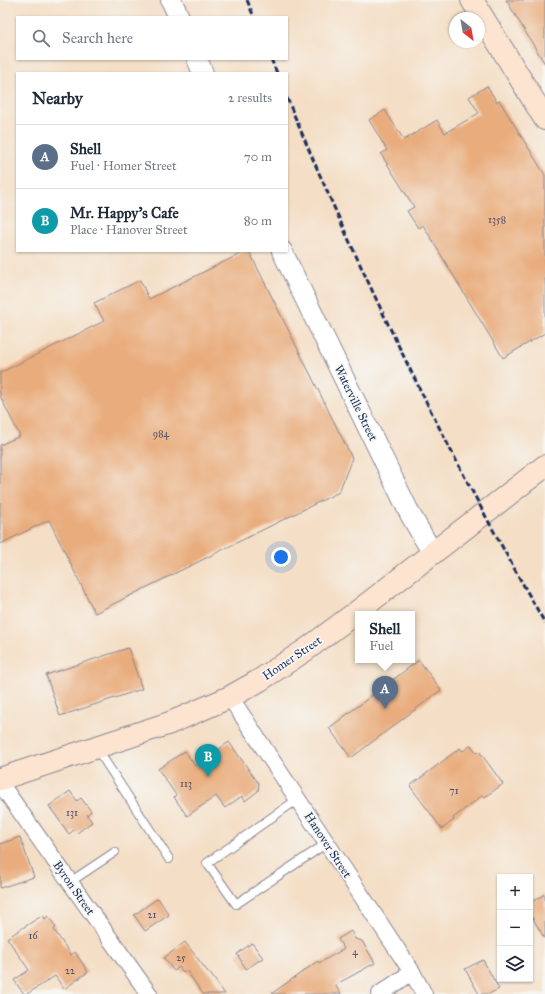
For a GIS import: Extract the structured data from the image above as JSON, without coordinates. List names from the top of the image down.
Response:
{
  "streets": {
    "main road": ["Homer Street"],
    "street": ["Waterville Street", "Hanover Street", "Byron Street"]
  },
  "crossings": [
    ["Waterville Street", "Homer Street"],
    ["Homer Street", "Hanover Street"]
  ],
  "house_numbers": [
    "1358",
    "984",
    "113",
    "71",
    "131",
    "21",
    "16",
    "4",
    "25",
    "22"
  ],
  "north": "bottom right",
  "page": {
    "search": "Search here",
    "heading": ["Nearby", "2 results"],
    "list": [
      {
        "mark": "A",
        "name": "Shell",
        "note": "Fuel · Homer Street",
        "value": "70 m"
      },
      {
        "mark": "B",
        "name": "Mr. Happy's Cafe",
        "note": "Place · Hanover Street",
        "value": "80 m"
      }
    ],
    "popup": ["Shell", "Fuel"],
    "pins": ["A", "B"],
    "map_buttons": ["+", "−"]
  }
}
